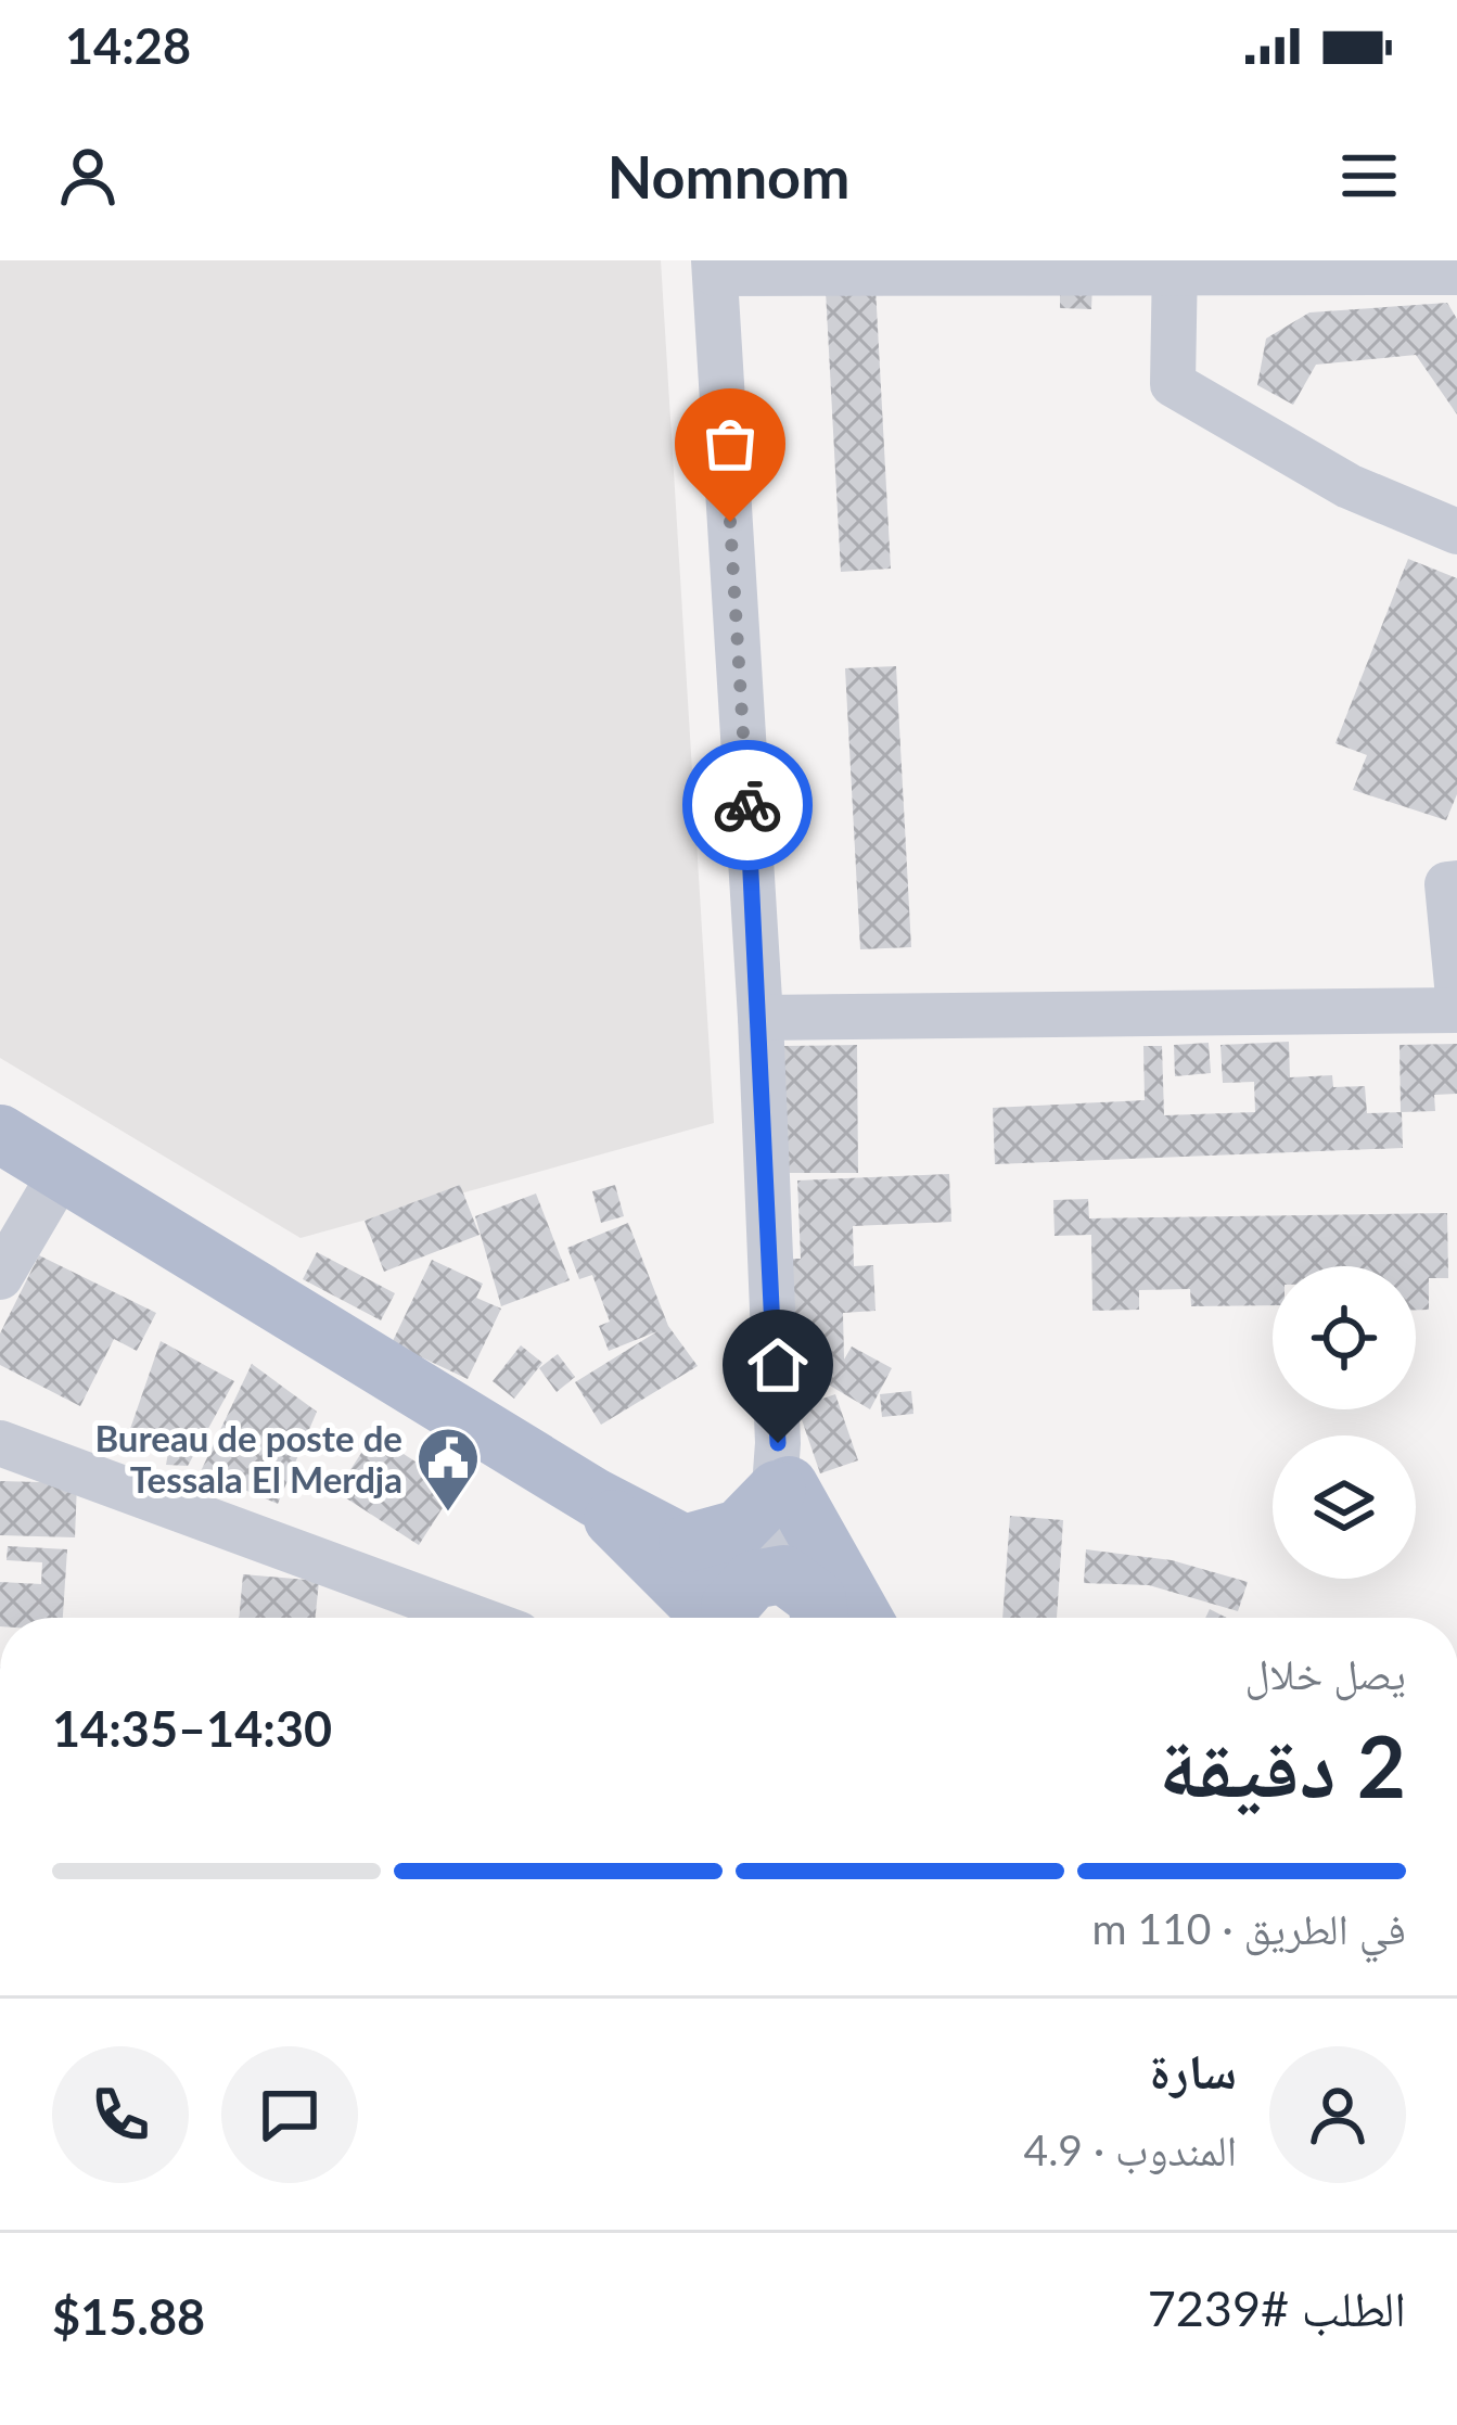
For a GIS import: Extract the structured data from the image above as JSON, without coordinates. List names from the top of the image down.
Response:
{
  "places": {
    "public building": ["Bureau de poste de Tessala El Merdja"]
  },
  "page": {
    "status": "14:28",
    "header": "Nomnom",
    "heading": ["2 دقيقة", "يصل خلال", "14:30–14:35"],
    "panel": [
      "سارة",
      "المندوب · 4.9",
      "الطلب #7239",
      "$15.88"
    ],
    "bar": "في الطريق · 110 m"
  }
}
